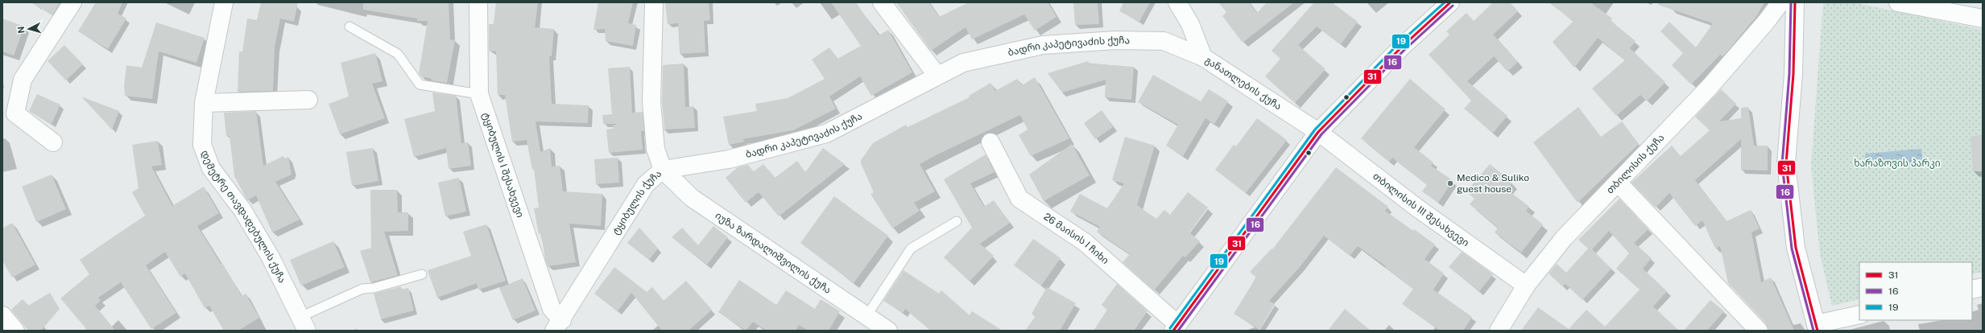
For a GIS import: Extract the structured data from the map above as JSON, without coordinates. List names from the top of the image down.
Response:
{
  "streets": {
    "street": [
      "ბადრი კაპეტივაძის ქუჩა",
      "განათლების ქუჩა",
      "თბილისის ქუჩა",
      "ტყიბულის I შესახვევი",
      "ტყიბულის ქუჩა",
      "თბილისის III შესახვევი",
      "დემეტრე თავდადებულის ქუჩა",
      "26 მაისის I ჩიხი",
      "იუზა ზარდალიშვილის ქუჩა"
    ]
  },
  "crossings": [
    ["ბადრი კაპეტივაძის ქუჩა", "განათლების ქუჩა"],
    ["ბადრი კაპეტივაძის ქუჩა", "ტყიბულის ქუჩა"],
    ["ბადრი კაპეტივაძის ქუჩა", "იუზა ზარდალიშვილის ქუჩა"],
    ["განათლების ქუჩა", "თბილისის III შესახვევი"],
    ["თბილისის ქუჩა", "თბილისის III შესახვევი"],
    ["ტყიბულის I შესახვევი", "ტყიბულის ქუჩა"],
    ["ტყიბულის ქუჩა", "იუზა ზარდალიშვილის ქუჩა"]
  ],
  "parks": ["ხარაზოვის პარკი"],
  "places": ["Medico & Suliko guest house"],
  "lines": ["transit line 31", "transit line 16", "transit line 19"],
  "legend": ["31", "16", "19"],
  "north": "left"
}
